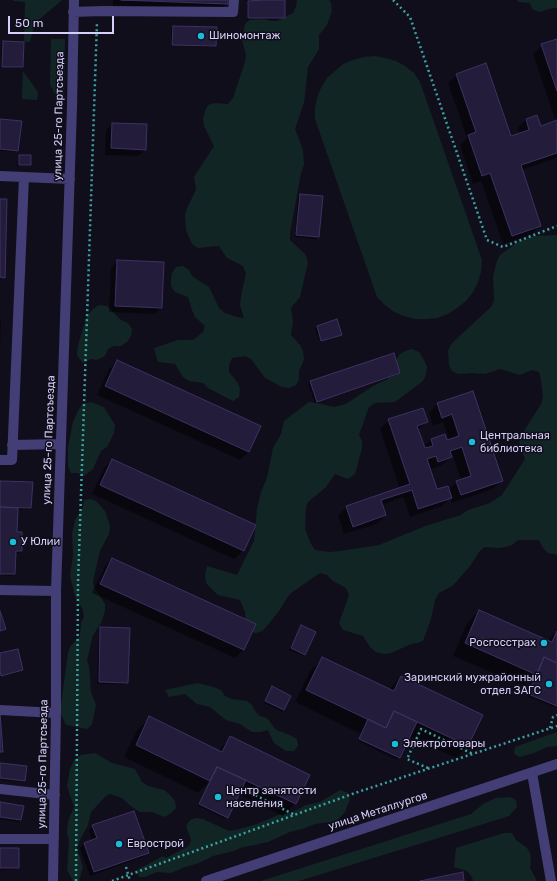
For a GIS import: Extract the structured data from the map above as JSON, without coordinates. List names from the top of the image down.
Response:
{
  "streets": {
    "street": ["улица 25-го Партсъезда", "улица Металлургов"]
  },
  "places": [
    "Шиномонтаж",
    "Центральная библиотека",
    "У Юлии",
    "Росгосстрах",
    "Заринский мужрайонный отдел ЗАГС",
    "Электротовары",
    "Центр занятости населения",
    "Еврострой"
  ],
  "scale_bar": "50 m"
}
